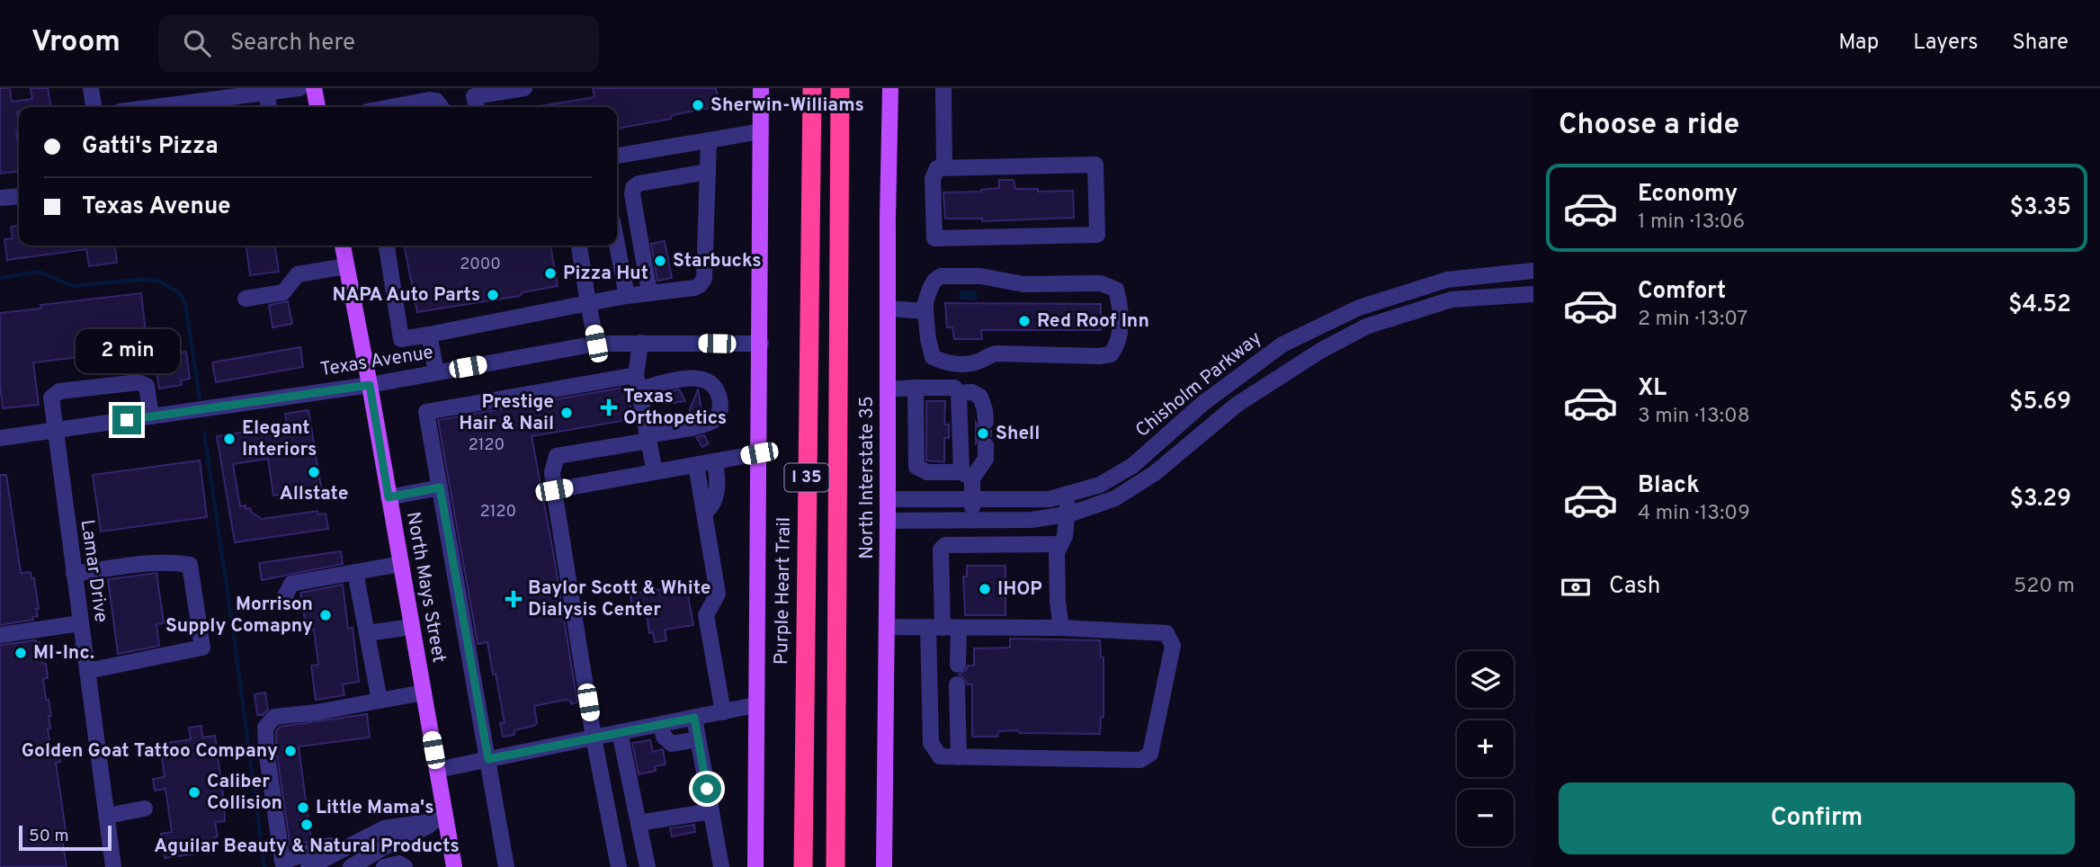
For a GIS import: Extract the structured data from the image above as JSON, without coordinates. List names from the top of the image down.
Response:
{
  "streets": {
    "highway": ["I 35", "Purple Heart Trail"],
    "main road": ["North Interstate 35", "North Mays Street"],
    "street": ["Texas Avenue", "Chisholm Parkway", "Lamar Drive"]
  },
  "crossings": [
    ["Texas Avenue", "Lamar Drive"],
    ["Texas Avenue", "North Mays Street"],
    ["Chisholm Parkway", "North Interstate 35"]
  ],
  "places": {
    "other": [
      "Sherwin-Williams",
      "Starbucks",
      "Pizza Hut",
      "NAPA Auto Parts",
      "Red Roof Inn",
      "Prestige Hair & Nail",
      "Shell",
      "Elegant Interiors",
      "Allstate",
      "IHOP",
      "Morrison Supply Comapny",
      "MI-Inc.",
      "Golden Goat Tattoo Company",
      "Caliber Collision",
      "Little Mama's",
      "Aguilar Beauty & Natural Products"
    ],
    "health": ["Texas Orthopetics", "Baylor Scott & White Dialysis Center"]
  },
  "house_numbers": ["2000", "2120", "2120"],
  "scale_bar": "50 m",
  "page": {
    "header": "Vroom",
    "search": "Search here",
    "nav": ["Map", "Layers", "Share"],
    "heading": "Choose a ride",
    "banner": ["Gatti's Pizza", "Texas Avenue"],
    "list": [
      {
        "name": "Economy",
        "note": "1 min · 13:06",
        "value": "$3.35"
      },
      {
        "name": "Comfort",
        "note": "2 min · 13:07",
        "value": "$4.52"
      },
      {
        "name": "XL",
        "note": "3 min · 13:08",
        "value": "$5.69"
      },
      {
        "name": "Black",
        "note": "4 min · 13:09",
        "value": "$3.29"
      }
    ],
    "bubble": "2 min",
    "pay": ["Cash", "520 m"],
    "map_buttons": ["+", "−"],
    "buttons": "Confirm",
    "scale": "50 m"
  }
}
